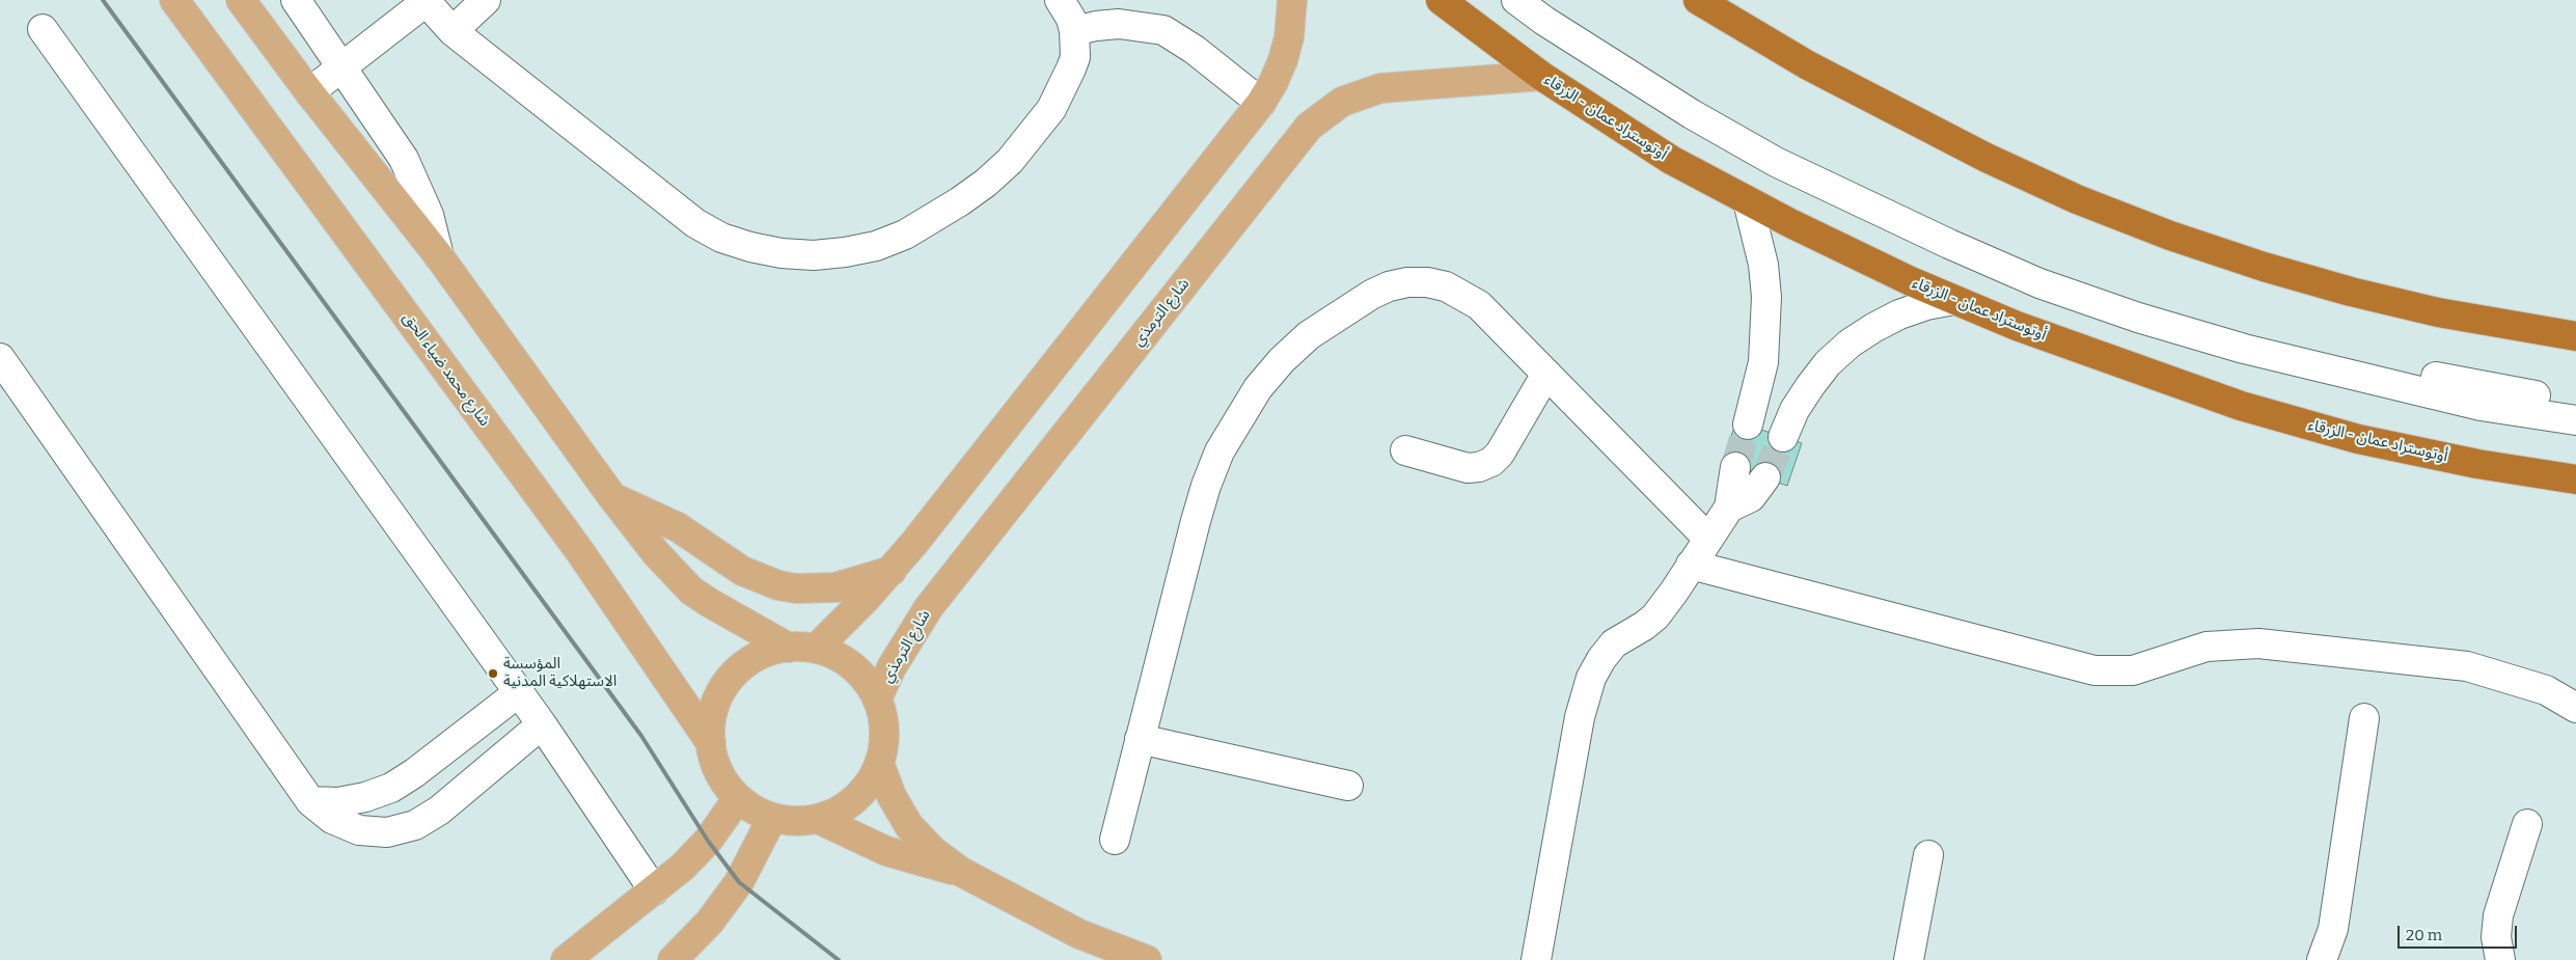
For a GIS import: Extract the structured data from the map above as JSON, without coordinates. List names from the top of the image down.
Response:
{
  "streets": {
    "highway": ["أوتوستراد عمان - الزرقاء"],
    "main road": ["شارع الترمذي", "شارع محمد ضياء الحق"]
  },
  "crossings": [
    ["أوتوستراد عمان - الزرقاء", "شارع الترمذي"],
    ["شارع الترمذي", "شارع محمد ضياء الحق"]
  ],
  "places": ["المؤسسة الاستهلاكية المدنية"],
  "scale_bar": "20 m"
}
